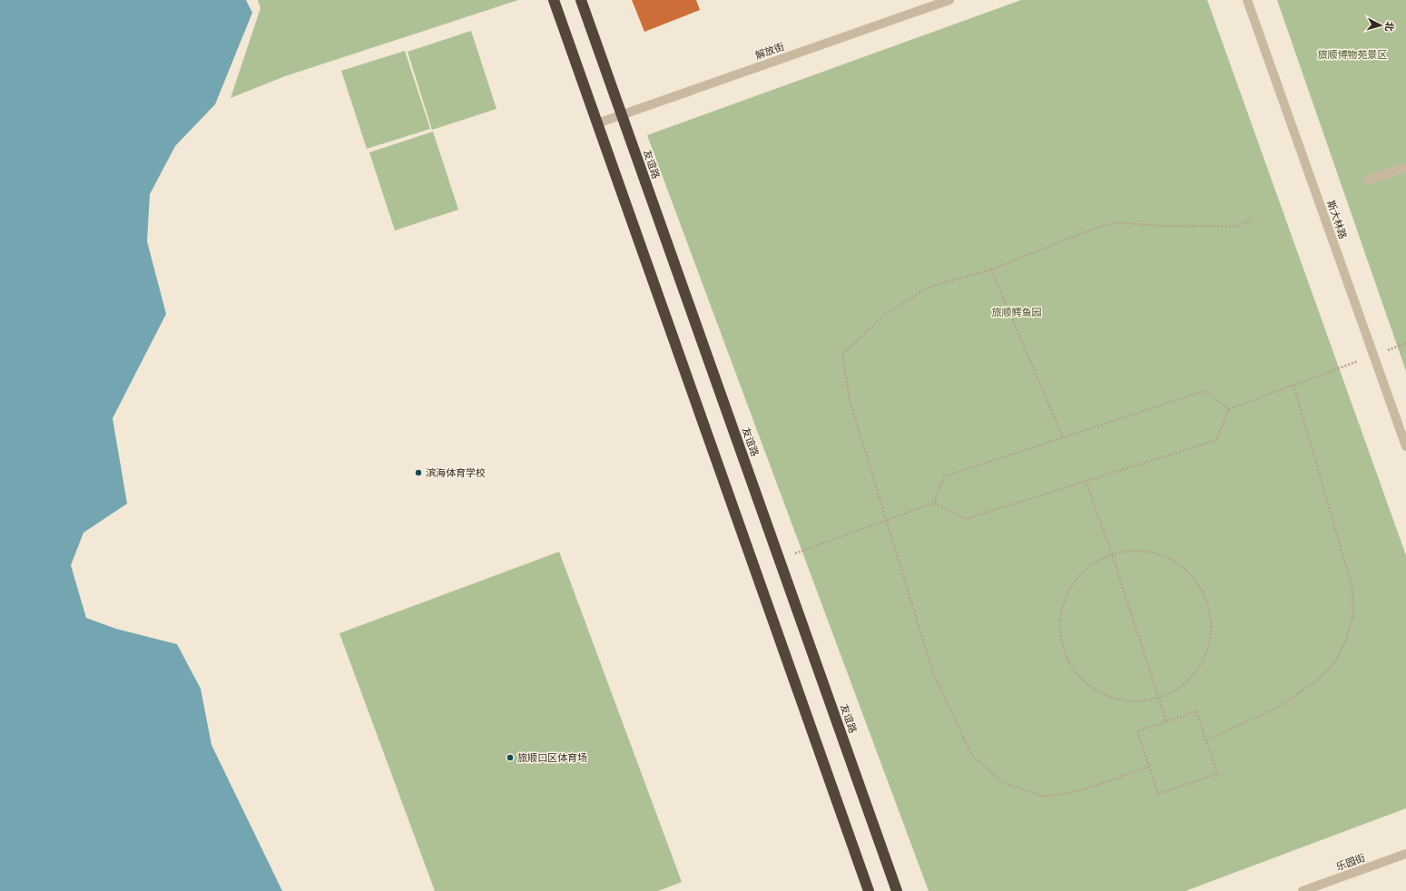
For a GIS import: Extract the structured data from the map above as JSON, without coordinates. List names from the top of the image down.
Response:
{
  "streets": {
    "highway": ["友谊路"],
    "street": ["解放街", "斯大林路", "乐园街"]
  },
  "crossings": [
    ["解放街", "友谊路"]
  ],
  "parks": ["旅顺博物苑景区", "旅顺鳄鱼园"],
  "places": ["滨海体育学校", "旅顺口区体育场"],
  "north": "right"
}
